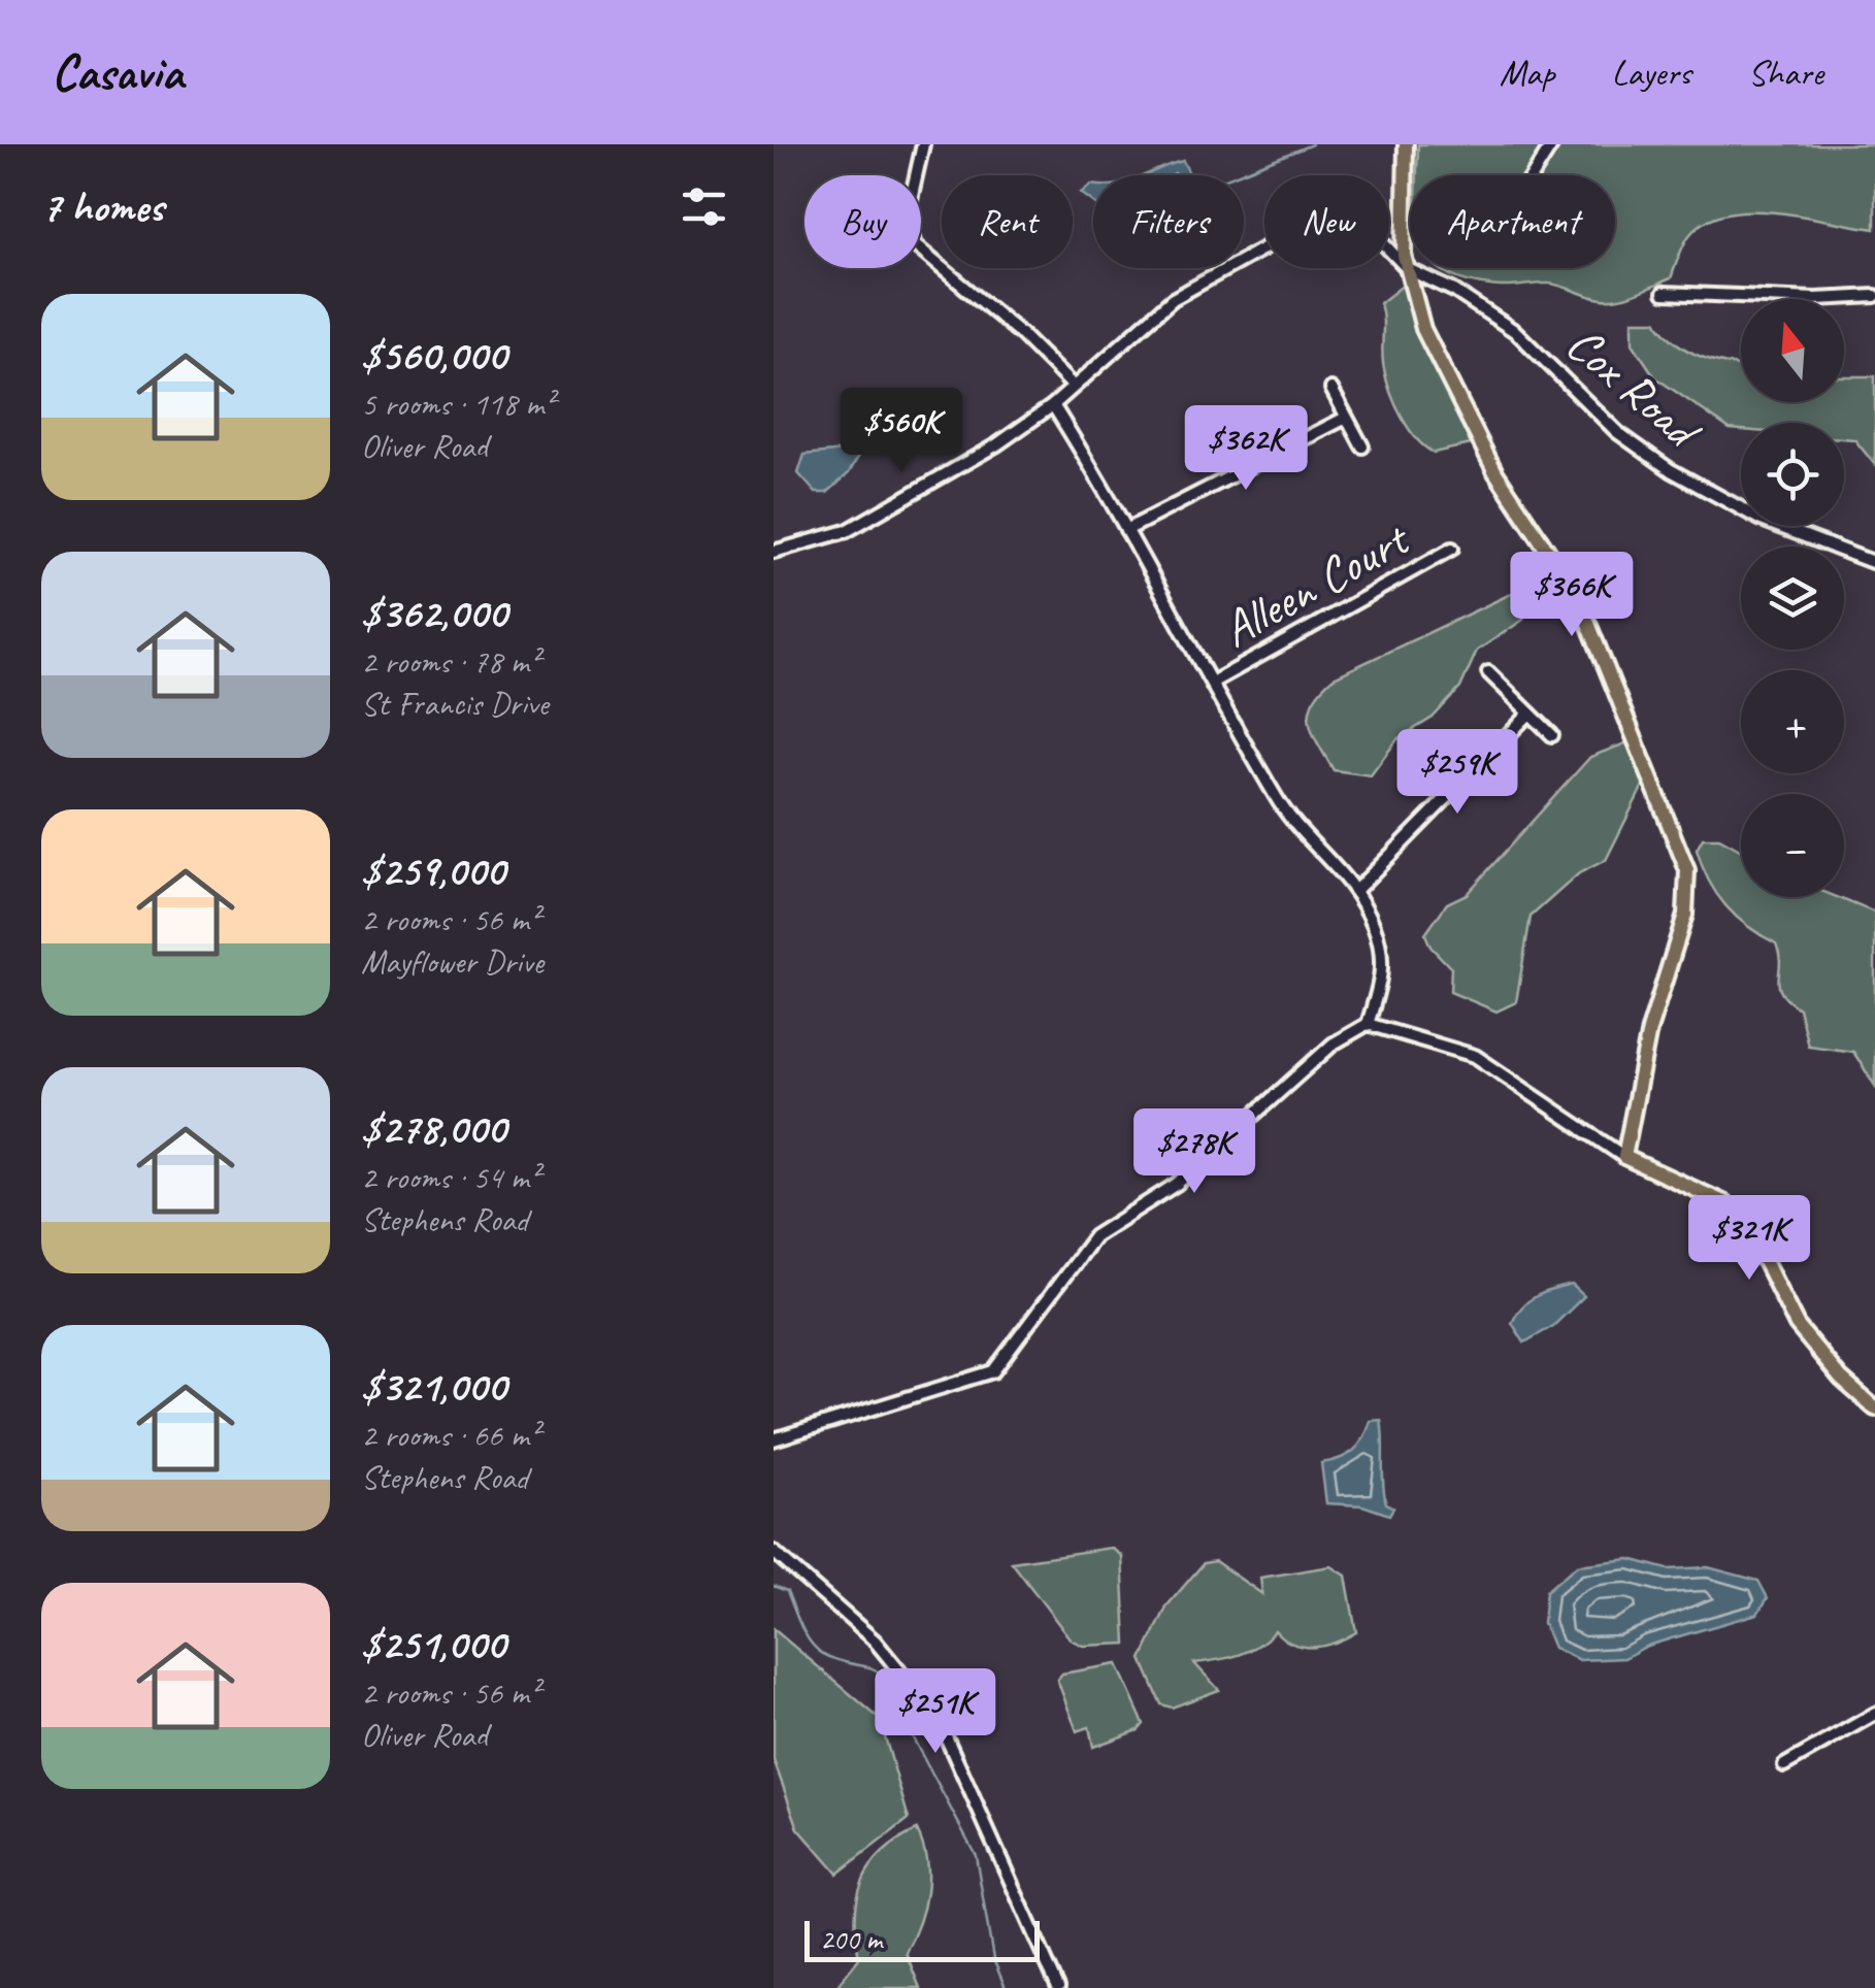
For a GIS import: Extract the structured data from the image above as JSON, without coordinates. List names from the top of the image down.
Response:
{
  "streets": {
    "street": ["Cox Road", "Alleen Court"]
  },
  "scale_bar": "200 m",
  "north": "top",
  "page": {
    "header": "Casavia",
    "nav": ["Map", "Layers", "Share"],
    "heading": "7 homes",
    "chip": [
      "Buy",
      "Rent",
      "Filters",
      "New",
      "Apartment"
    ],
    "list": [
      {
        "name": "$560,000",
        "note": "5 rooms · 118 m² · Oliver Road"
      },
      {
        "name": "$362,000",
        "note": "2 rooms · 78 m² · St Francis Drive"
      },
      {
        "name": "$259,000",
        "note": "2 rooms · 56 m² · Mayflower Drive"
      },
      {
        "name": "$278,000",
        "note": "2 rooms · 54 m² · Stephens Road"
      },
      {
        "name": "$321,000",
        "note": "2 rooms · 66 m² · Stephens Road"
      },
      {
        "name": "$251,000",
        "note": "2 rooms · 56 m² · Oliver Road"
      }
    ],
    "map_buttons": ["+", "−"],
    "price": [
      "$560K",
      "$362K",
      "$366K",
      "$259K",
      "$278K",
      "$321K",
      "$251K"
    ],
    "scale": "200 m"
  }
}
